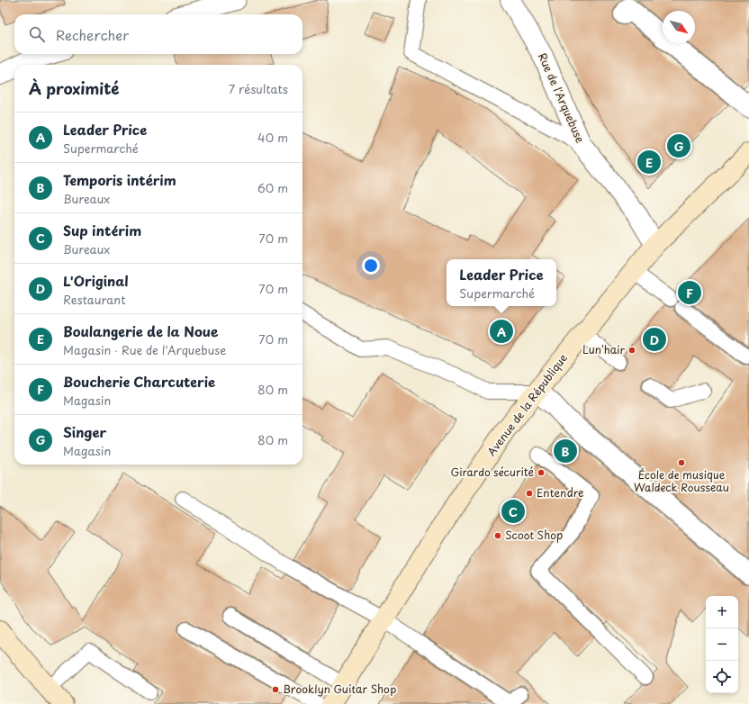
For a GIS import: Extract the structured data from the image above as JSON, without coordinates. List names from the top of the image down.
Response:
{
  "streets": {
    "main road": ["Avenue de la République"],
    "street": ["Rue de l'Arquebuse"]
  },
  "crossings": [
    ["Rue de l'Arquebuse", "Avenue de la République"]
  ],
  "places": [
    "Lun'hair",
    "École de musique Waldeck Rousseau",
    "Girardo sécurité",
    "Entendre",
    "Scoot Shop",
    "Brooklyn Guitar Shop"
  ],
  "north": "bottom right",
  "page": {
    "search": "Rechercher",
    "heading": ["À proximité", "7 résultats"],
    "list": [
      {
        "mark": "A",
        "name": "Leader Price",
        "note": "Supermarché",
        "value": "40 m"
      },
      {
        "mark": "B",
        "name": "Temporis intérim",
        "note": "Bureaux",
        "value": "60 m"
      },
      {
        "mark": "C",
        "name": "Sup intérim",
        "note": "Bureaux",
        "value": "70 m"
      },
      {
        "mark": "D",
        "name": "L'Original",
        "note": "Restaurant",
        "value": "70 m"
      },
      {
        "mark": "E",
        "name": "Boulangerie de la Noue",
        "note": "Magasin · Rue de l'Arquebuse",
        "value": "70 m"
      },
      {
        "mark": "F",
        "name": "Boucherie Charcuterie",
        "note": "Magasin",
        "value": "80 m"
      },
      {
        "mark": "G",
        "name": "Singer",
        "note": "Magasin",
        "value": "80 m"
      }
    ],
    "pins": [
      "G",
      "E",
      "F",
      "A",
      "D",
      "B",
      "C"
    ],
    "popup": ["Leader Price", "Supermarché"],
    "map_buttons": ["+", "−"]
  }
}
